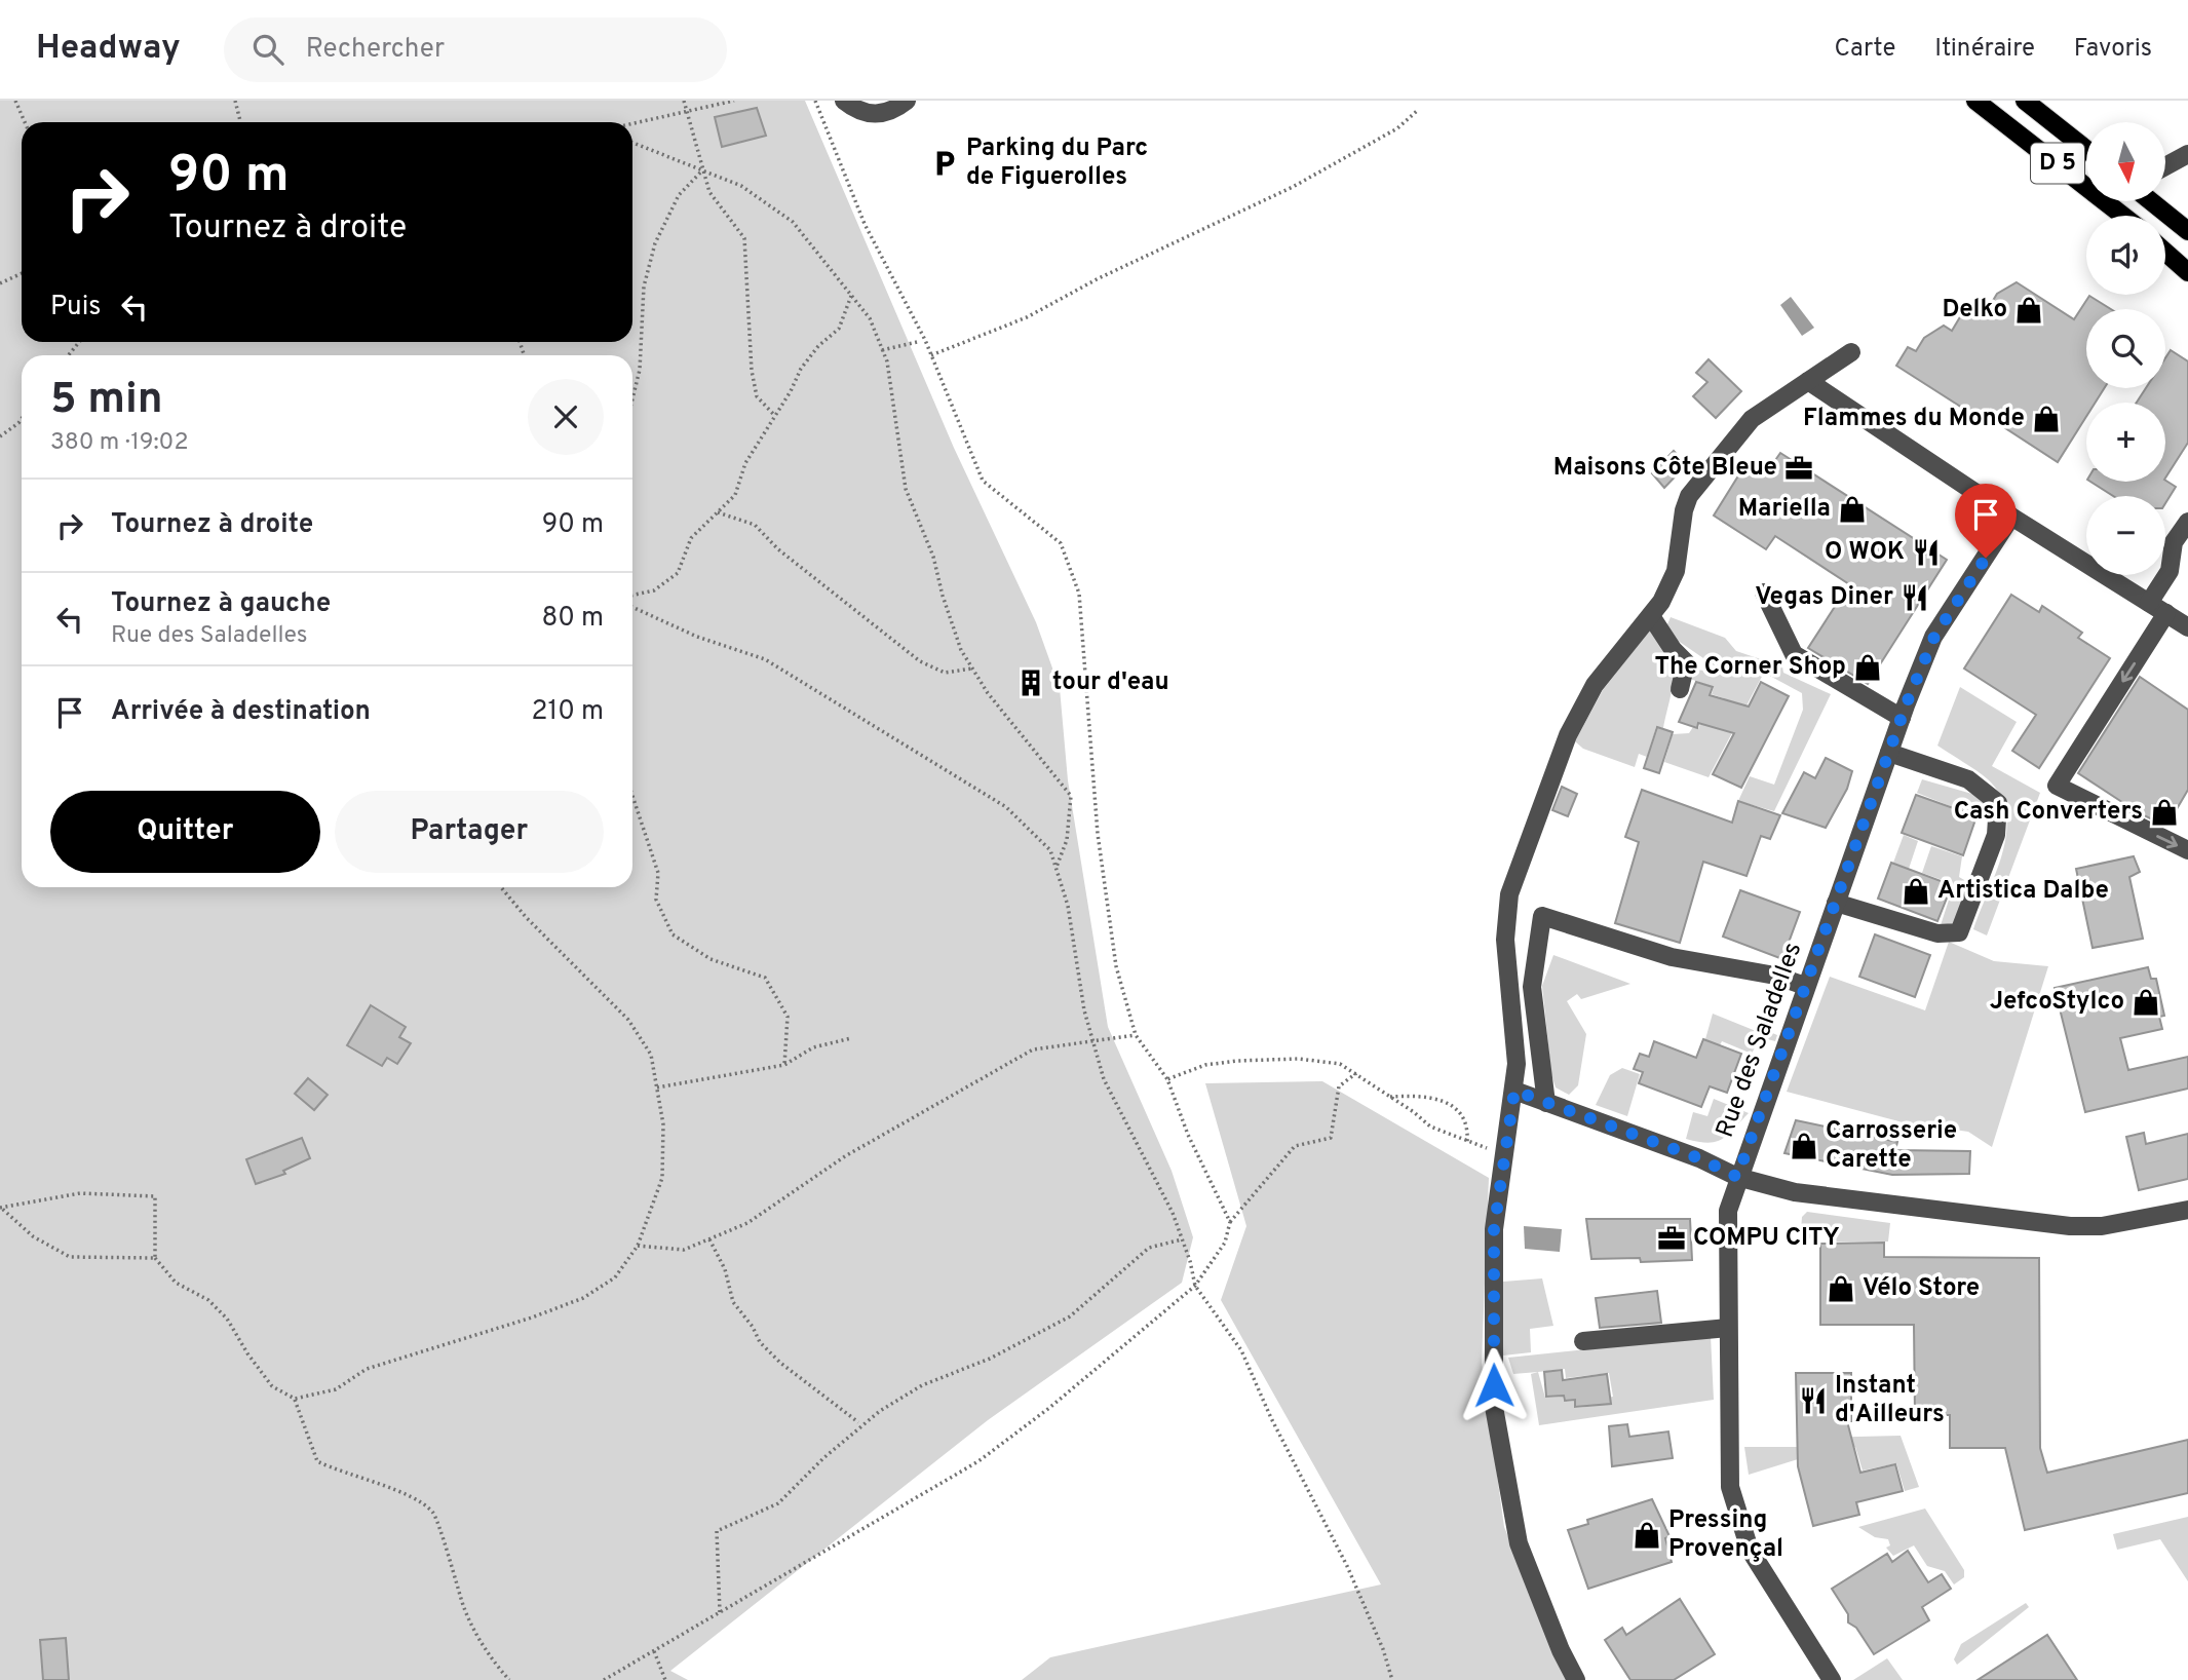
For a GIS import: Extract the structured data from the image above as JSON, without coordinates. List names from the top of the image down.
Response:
{
  "streets": {
    "main road": ["D 5"],
    "street": ["Rue des Saladelles"]
  },
  "places": {
    "parking": ["Parking du Parc de Figuerolles"],
    "shop": [
      "Delko",
      "Flammes du Monde",
      "Mariella",
      "The Corner Shop",
      "Cash Converters",
      "Artistica Dalbe",
      "JefcoStylco",
      "Carrosserie Carette",
      "Vélo Store",
      "Pressing Provençal"
    ],
    "office": ["Maisons Côte Bleue", "COMPU CITY"],
    "restaurant": ["O WOK", "Vegas Diner", "Instant d'Ailleurs"],
    "building": ["tour d'eau"]
  },
  "north": "bottom",
  "page": {
    "header": "Headway",
    "search": "Rechercher",
    "nav": ["Carte", "Itinéraire", "Favoris"],
    "map_buttons": ["+", "−"],
    "turn": ["90 m", "Tournez à droite"],
    "then": "Puis",
    "heading": ["5 min", "380 m · 19:02"],
    "list": [
      {
        "name": "Tournez à droite",
        "value": "90 m"
      },
      {
        "name": "Tournez à gauche",
        "note": "Rue des Saladelles",
        "value": "80 m"
      },
      {
        "name": "Arrivée à destination",
        "value": "210 m"
      }
    ],
    "buttons": ["Quitter", "Partager"]
  }
}
